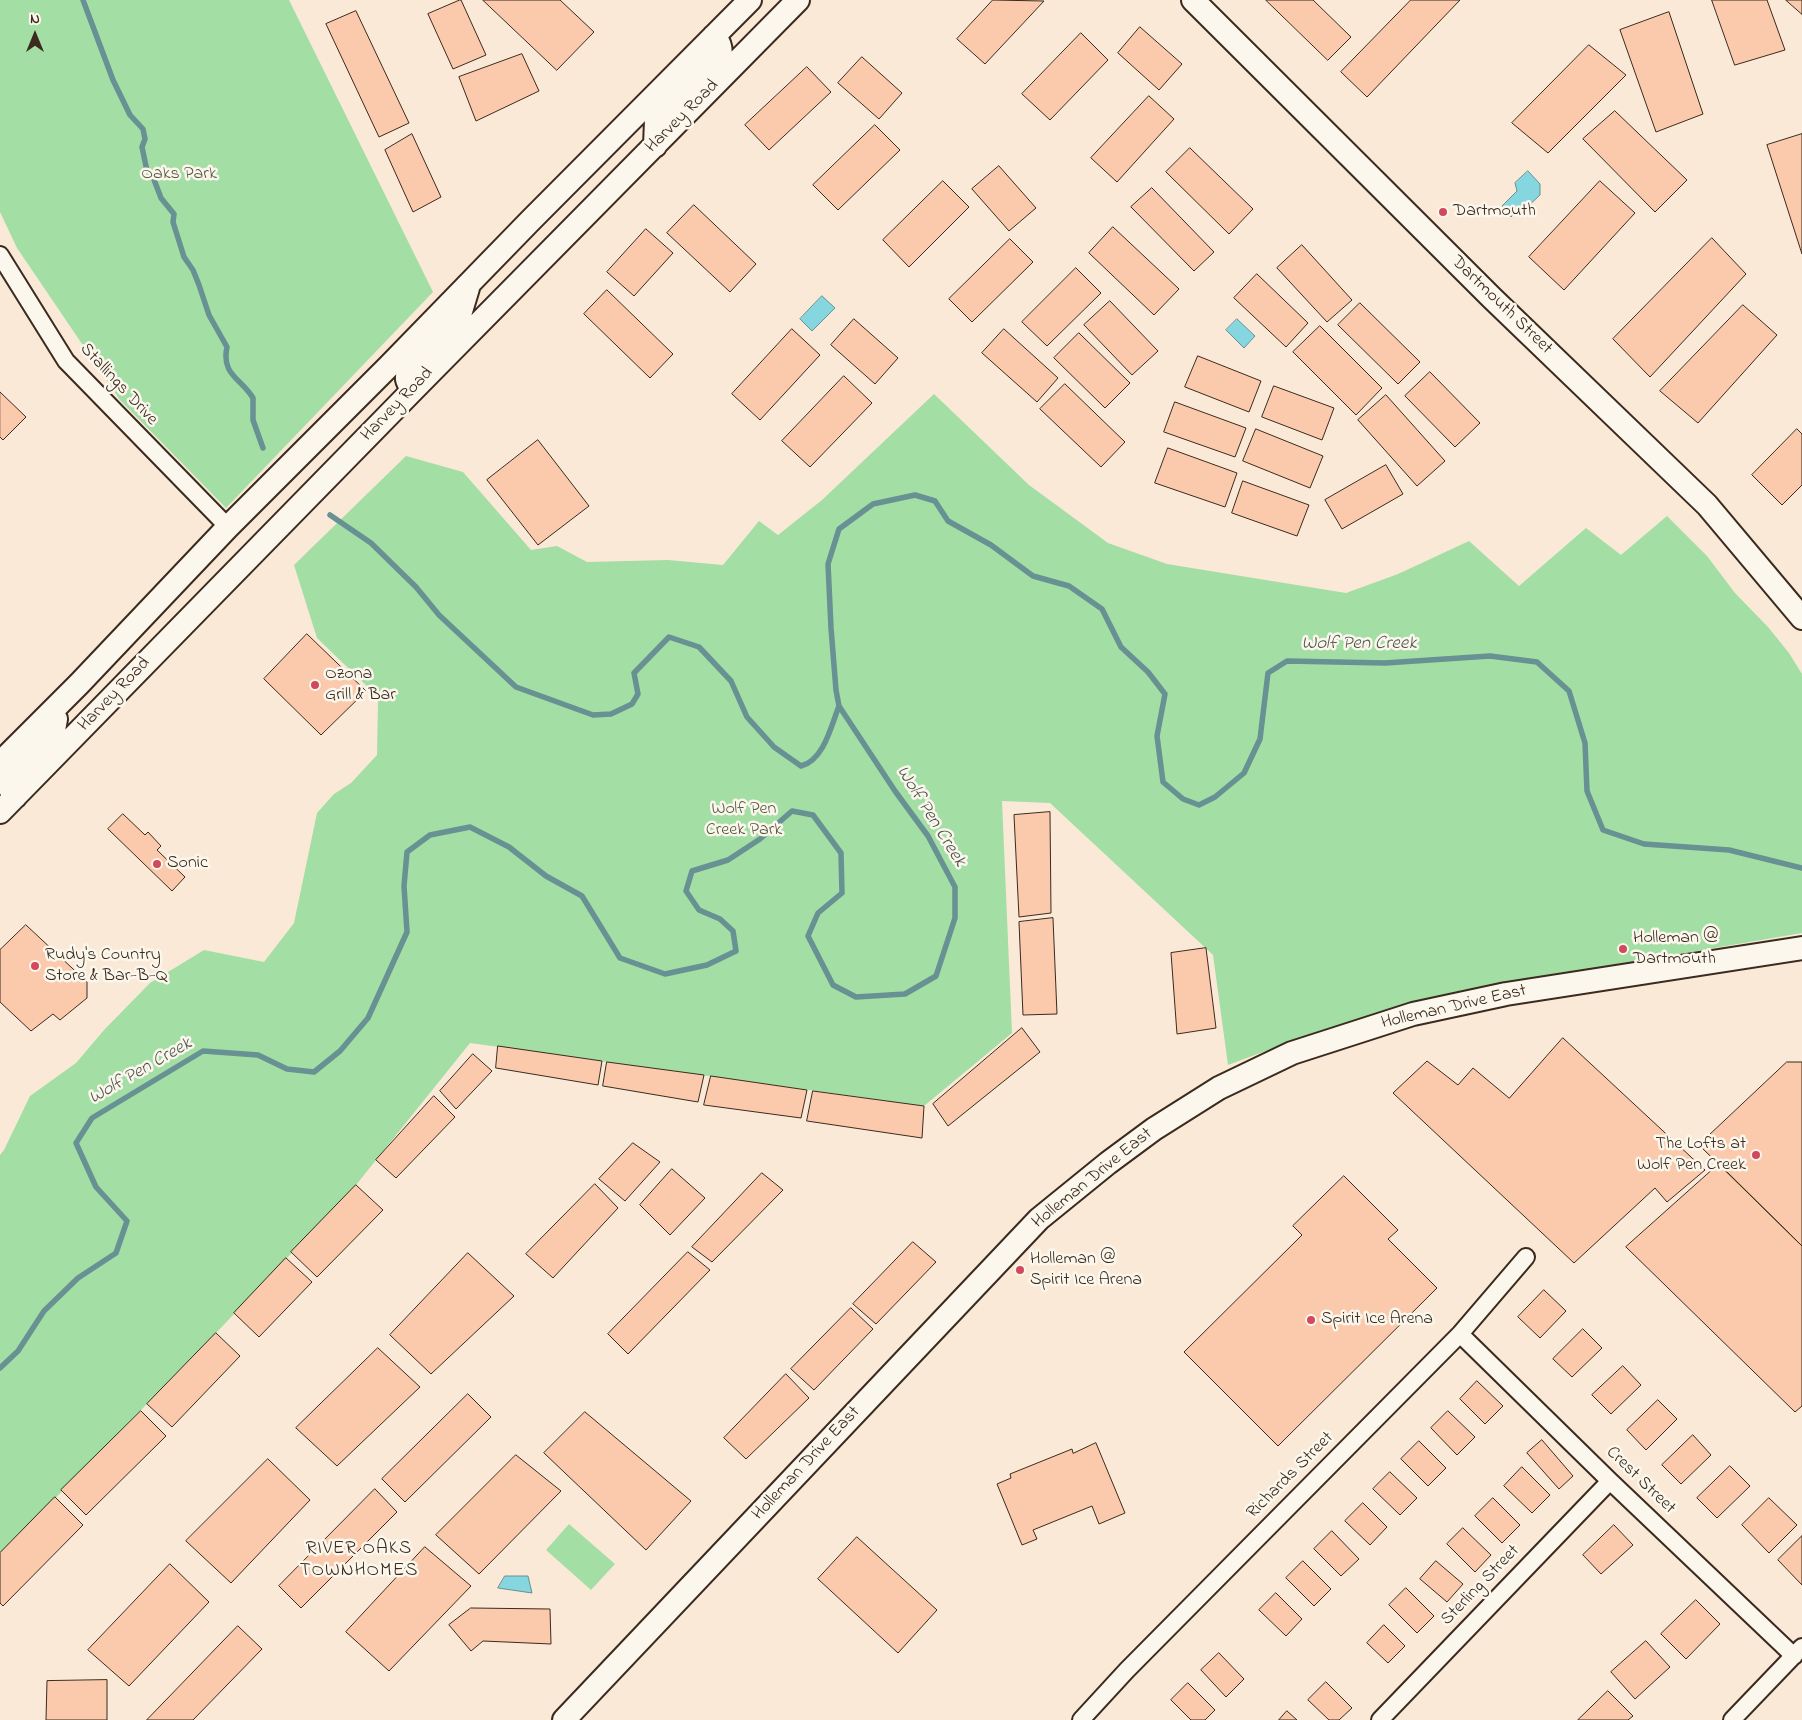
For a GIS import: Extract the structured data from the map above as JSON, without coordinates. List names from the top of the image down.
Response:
{
  "streets": {
    "main road": ["Harvey Road", "Dartmouth Street", "Holleman Drive East"],
    "street": [
      "Stallings Drive",
      "Richards Street",
      "Crest Street",
      "Sterling Street"
    ]
  },
  "crossings": [
    ["Harvey Road", "Stallings Drive"],
    ["Richards Street", "Crest Street"],
    ["Crest Street", "Sterling Street"]
  ],
  "districts": ["RIVER OAKS TOWNHOMES"],
  "water": ["Wolf Pen Creek"],
  "parks": ["Oaks Park", "Wolf Pen Creek Park"],
  "places": [
    "Dartmouth",
    "Ozona Grill & Bar",
    "Sonic",
    "Holleman @ Dartmouth",
    "Rudy's Country Store & Bar-B-Q",
    "The Lofts at Wolf Pen Creek",
    "Holleman @ Spirit Ice Arena",
    "Spirit Ice Arena"
  ],
  "north": "top"
}
